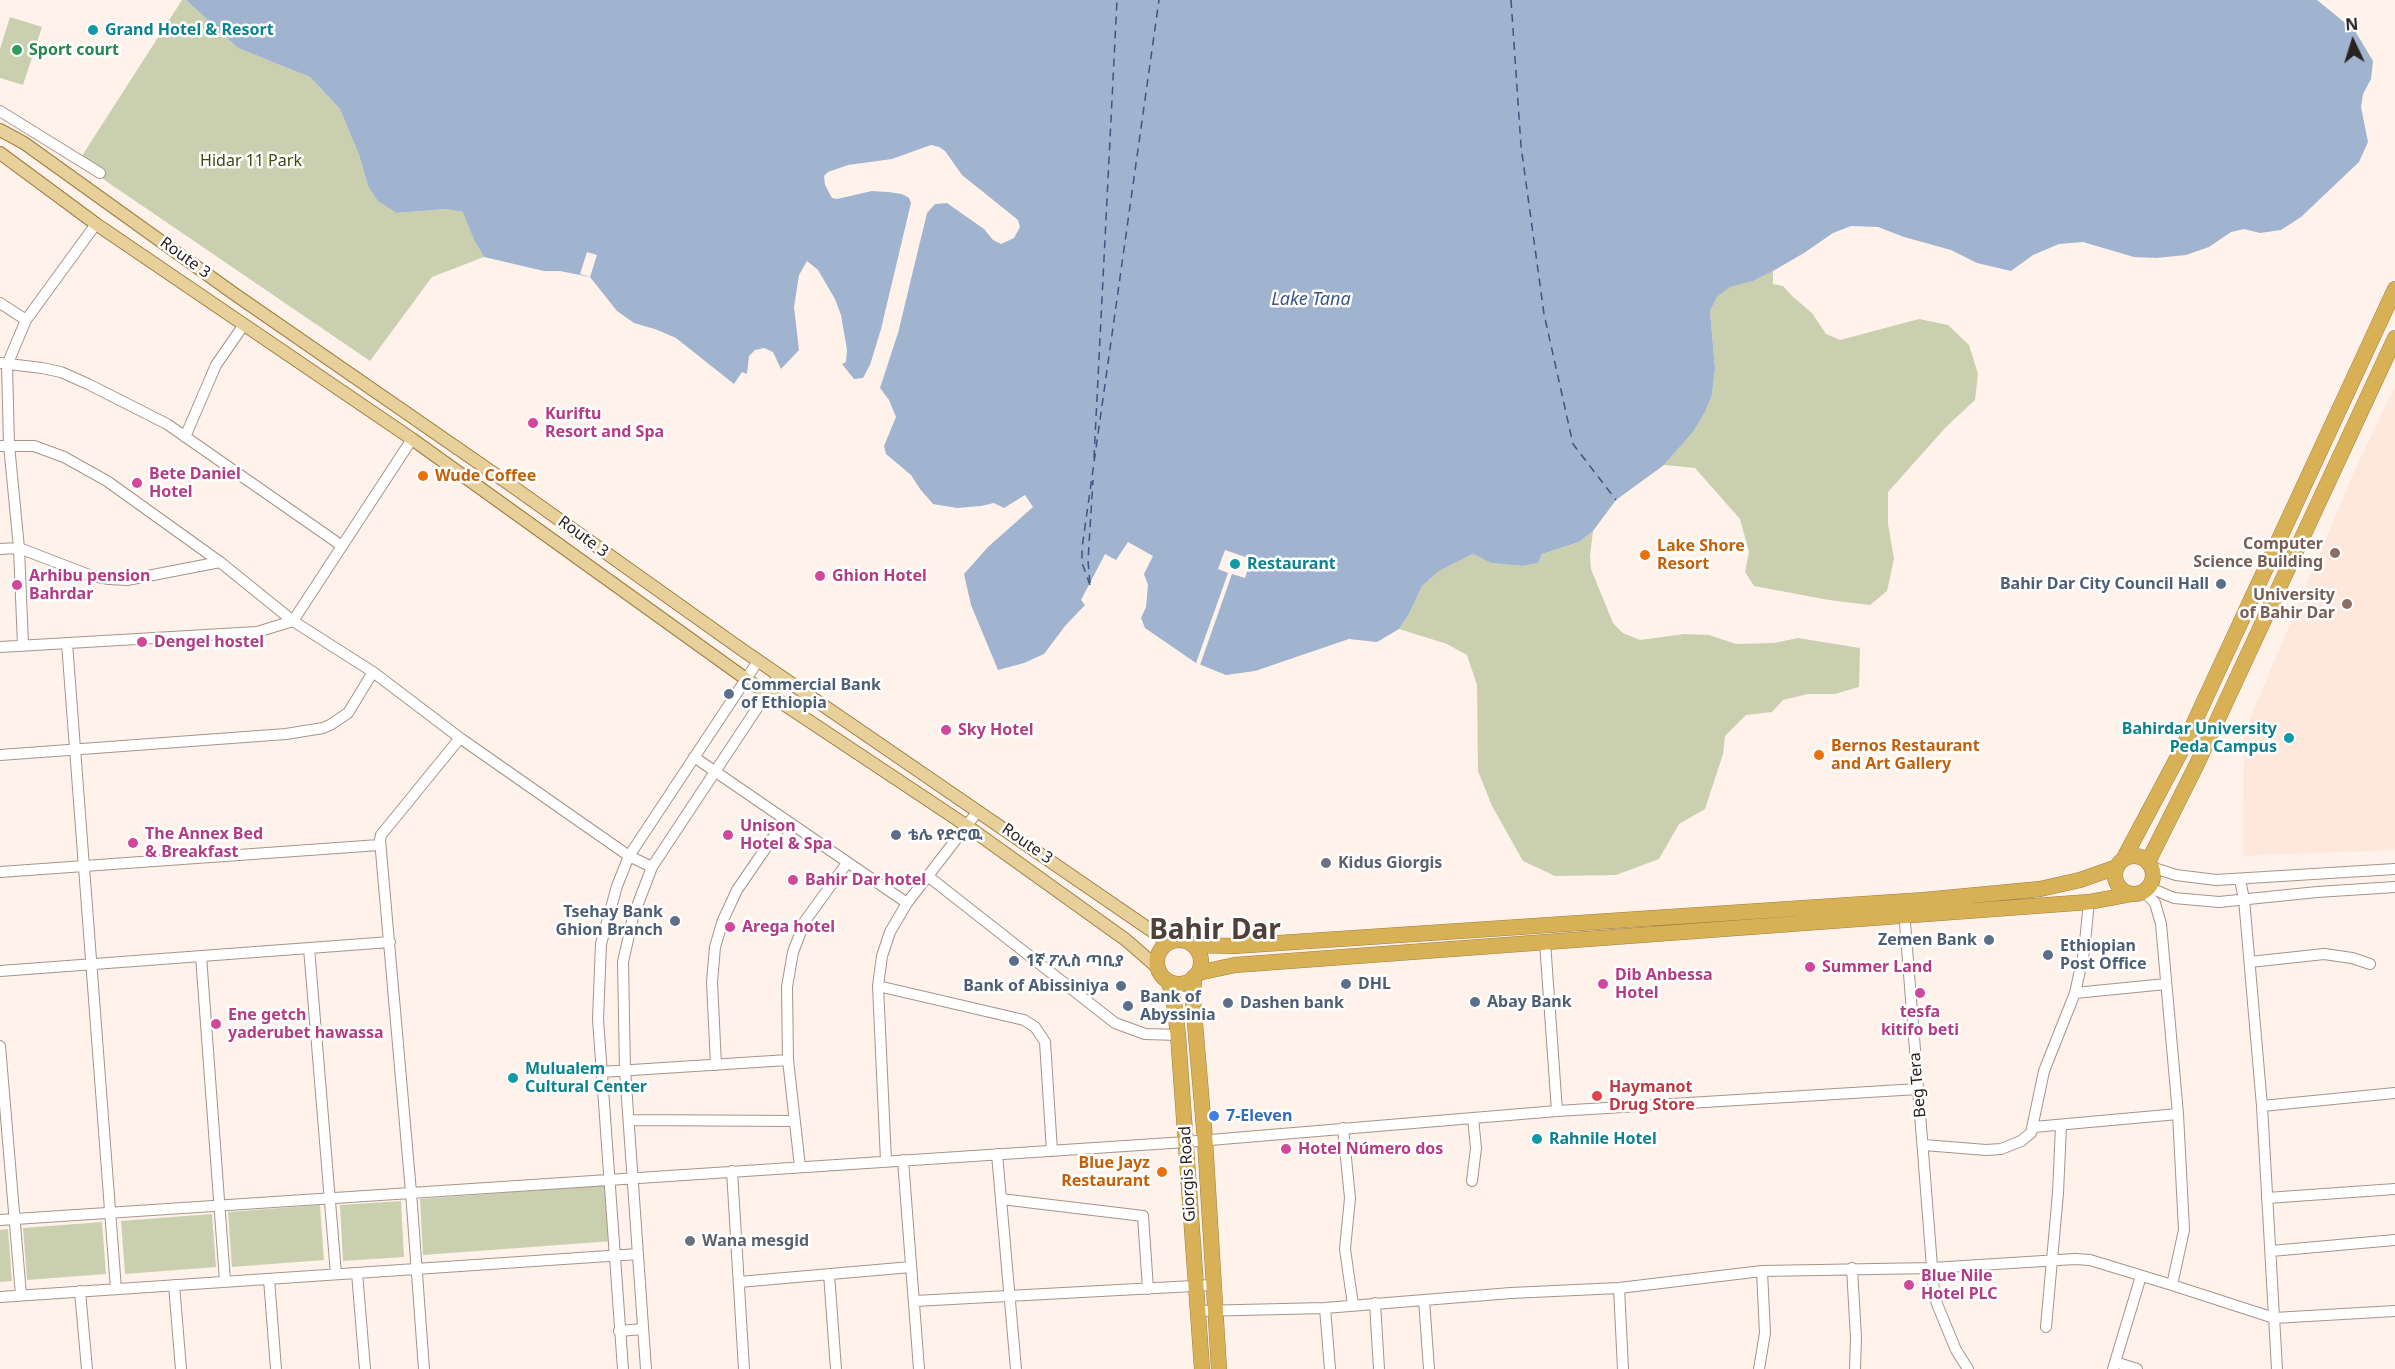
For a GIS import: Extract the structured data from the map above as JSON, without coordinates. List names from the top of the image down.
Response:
{
  "streets": {
    "highway": ["Giorgis Road"],
    "main road": ["Route 3"],
    "street": ["Beg Tera"]
  },
  "crossings": [
    ["Route 3", "Giorgis Road"]
  ],
  "districts": ["Bahir Dar"],
  "water": ["Lake Tana"],
  "parks": ["Hidar 11 Park"],
  "places": [
    "Grand Hotel & Resort",
    "Sport court",
    "Kuriftu Resort and Spa",
    "Wude Coffee",
    "Bete Daniel Hotel",
    "Computer Science Building",
    "Lake Shore Resort",
    "Restaurant",
    "Ghion Hotel",
    "Bahir Dar City Council Hall",
    "Arhibu pension Bahrdar",
    "University of Bahir Dar",
    "Dengel hostel",
    "Commercial Bank of Ethiopia",
    "Sky Hotel",
    "Bahirdar University Peda Campus",
    "Bernos Restaurant and Art Gallery",
    "Unison Hotel & Spa",
    "ቴሌ የድሮዉ",
    "The Annex Bed & Breakfast",
    "Kidus Giorgis",
    "Bahir Dar hotel",
    "Tsehay Bank Ghion Branch",
    "Arega hotel",
    "Zemen Bank",
    "Ethiopian Post Office",
    "1ኛ ፖሊስ ጣቢያ",
    "Summer Land",
    "DHL",
    "Dib Anbessa Hotel",
    "Bank of Abissiniya",
    "tesfa kitifo beti",
    "Abay Bank",
    "Dashen bank",
    "Bank of Abyssinia",
    "Ene getch yaderubet hawassa",
    "Mulualem Cultural Center",
    "Haymanot Drug Store",
    "7-Eleven",
    "Rahnile Hotel",
    "Hotel Número dos",
    "Blue Jayz Restaurant",
    "Wana mesgid",
    "Blue Nile Hotel PLC"
  ],
  "north": "top"
}
